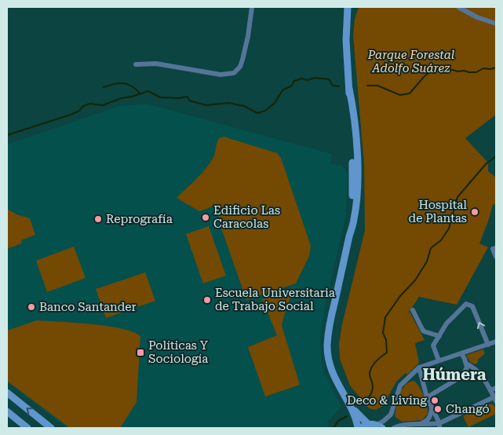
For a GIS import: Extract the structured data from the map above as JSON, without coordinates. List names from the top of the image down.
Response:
{
  "districts": ["Húmera"],
  "parks": ["Parque Forestal Adolfo Suárez"],
  "places": {
    "other": [
      "Hospital de Plantas",
      "Edificio Las Caracolas",
      "Reprografía",
      "Escuela Universitaria de Trabajo Social",
      "Banco Santander",
      "Deco & Living",
      "Changó"
    ],
    "transit": ["Políticas Y Sociología"]
  }
}
